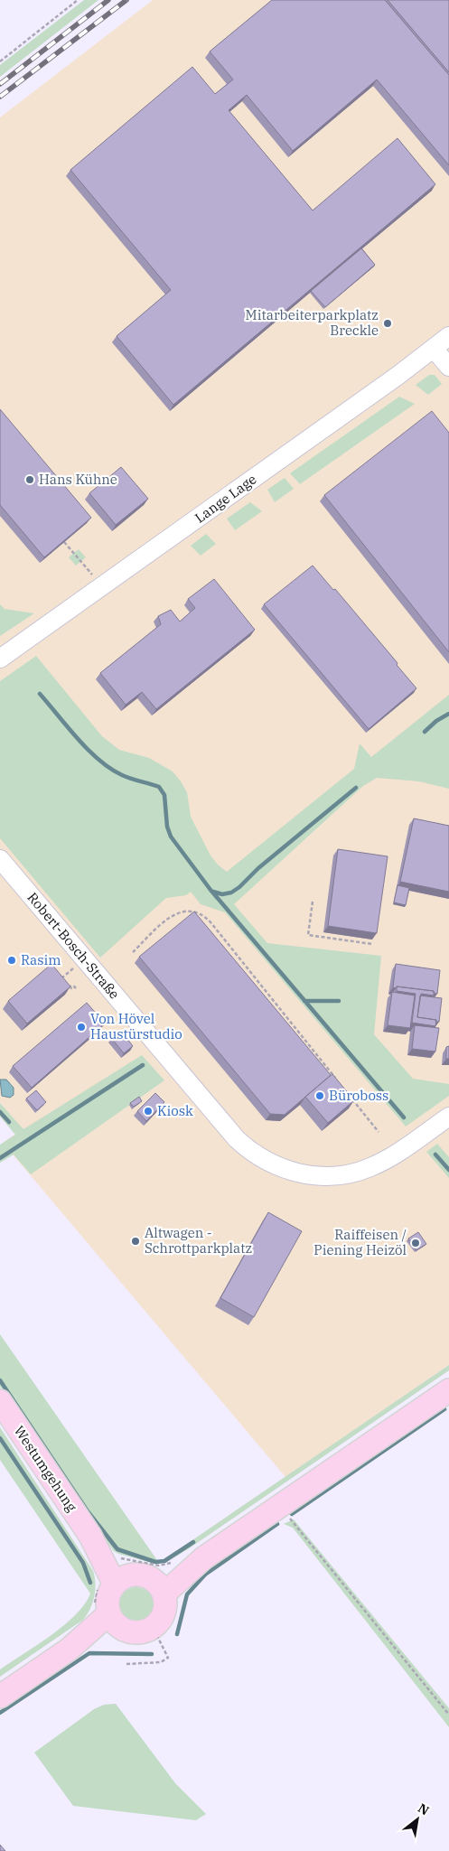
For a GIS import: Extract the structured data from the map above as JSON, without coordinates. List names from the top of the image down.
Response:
{
  "streets": {
    "main road": ["Westumgehung"],
    "street": ["Lange Lage", "Robert-Bosch-Straße"]
  },
  "places": [
    "Mitarbeiterparkplatz Breckle",
    "Hans Kühne",
    "Rasim",
    "Von Hövel Haustürstudio",
    "Büroboss",
    "Kiosk",
    "Altwagen - Schrottparkplatz",
    "Raiffeisen / Piening Heizöl"
  ],
  "north": "top right"
}
